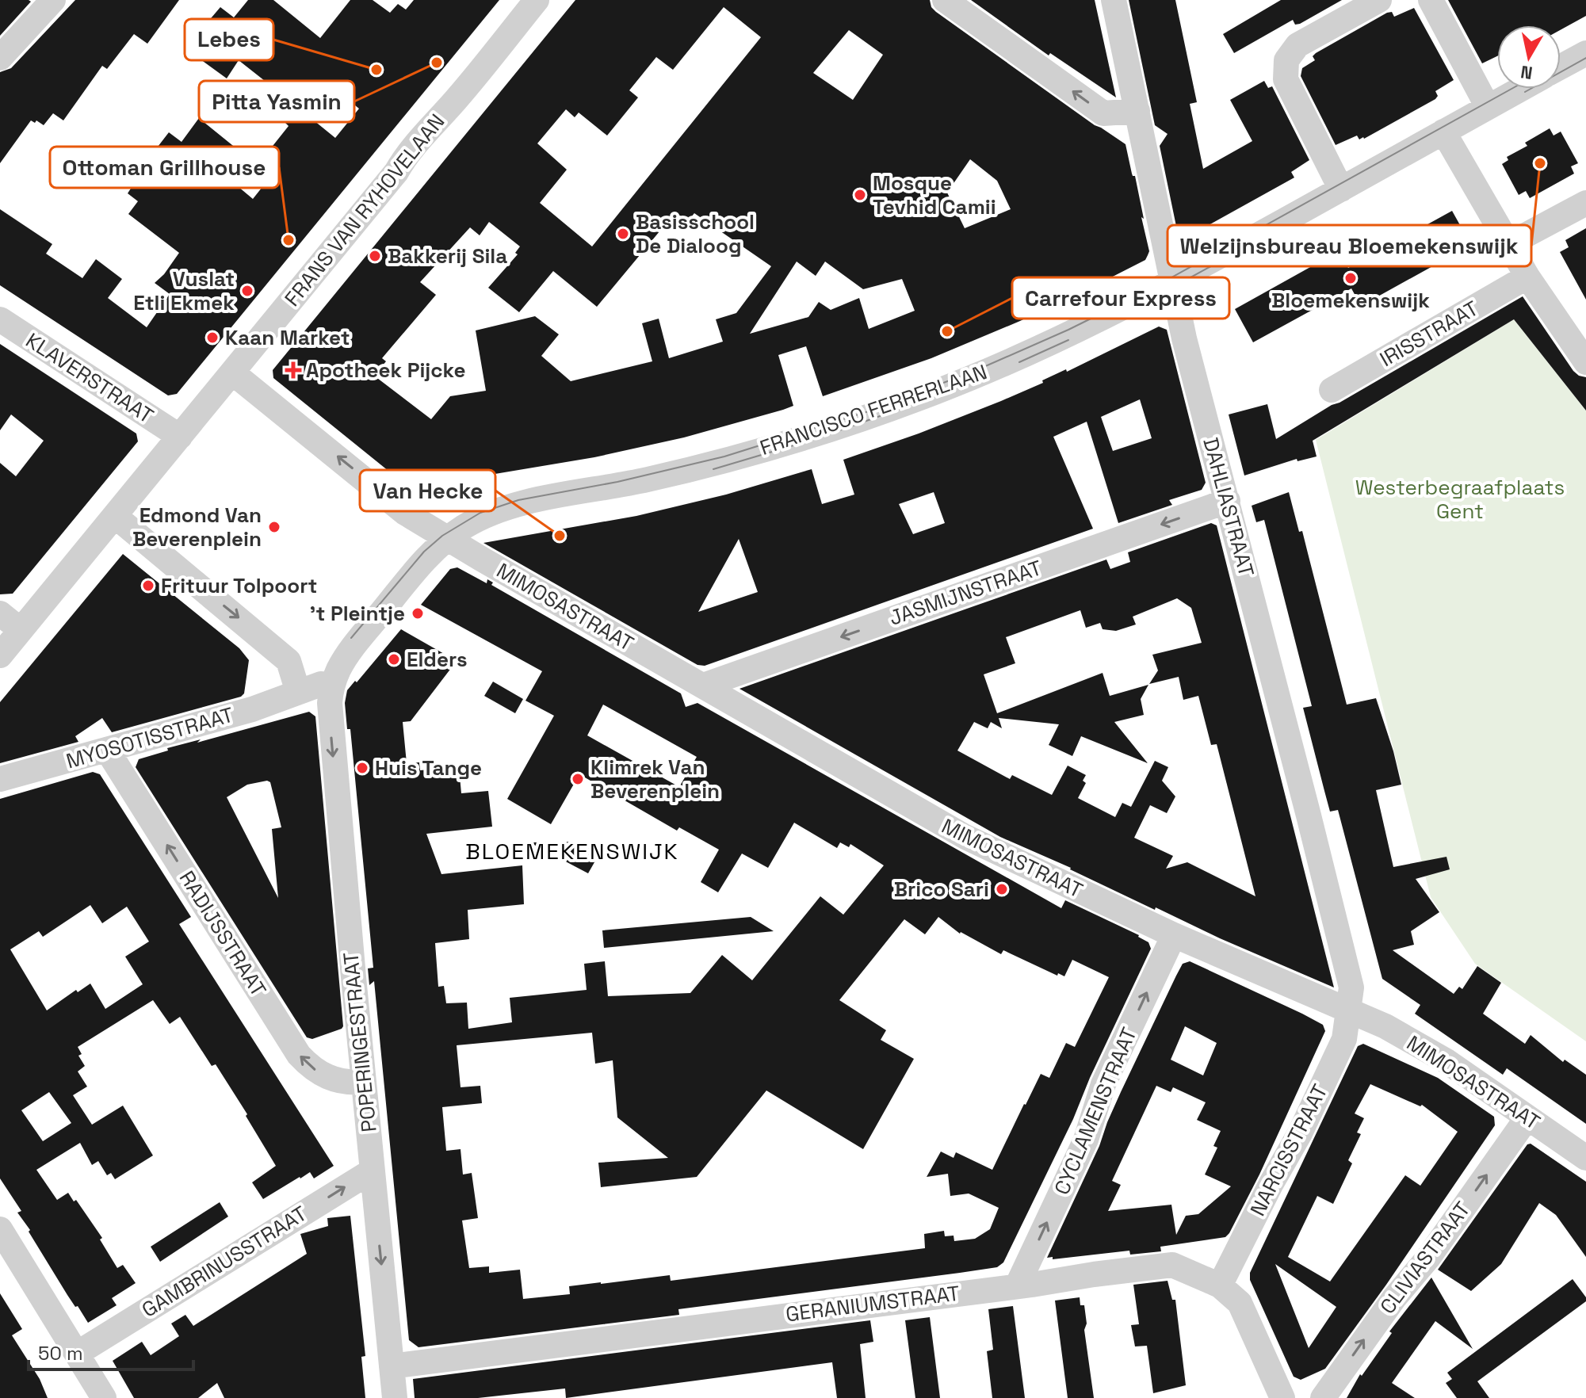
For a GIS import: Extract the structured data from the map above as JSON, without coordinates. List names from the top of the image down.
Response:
{
  "streets": {
    "street": [
      "FRANS VAN RYHOVELAAN",
      "IRISSTRAAT",
      "KLAVERSTRAAT",
      "FRANCISCO FERRERLAAN",
      "DAHLIASTRAAT",
      "JASMIJNSTRAAT",
      "MIMOSASTRAAT",
      "MYOSOTISSTRAAT",
      "RADIJSSTRAAT",
      "POPERINGESTRAAT",
      "CYCLAMENSTRAAT",
      "NARCISSTRAAT",
      "CLIVIASTRAAT",
      "GAMBRINUSSTRAAT",
      "GERANIUMSTRAAT"
    ]
  },
  "crossings": [
    ["FRANS VAN RYHOVELAAN", "KLAVERSTRAAT"],
    ["FRANCISCO FERRERLAAN", "DAHLIASTRAAT"],
    ["FRANCISCO FERRERLAAN", "MIMOSASTRAAT"],
    ["DAHLIASTRAAT", "JASMIJNSTRAAT"],
    ["DAHLIASTRAAT", "MIMOSASTRAAT"],
    ["DAHLIASTRAAT", "NARCISSTRAAT"],
    ["JASMIJNSTRAAT", "MIMOSASTRAAT"],
    ["MIMOSASTRAAT", "CYCLAMENSTRAAT"],
    ["MIMOSASTRAAT", "NARCISSTRAAT"],
    ["MIMOSASTRAAT", "CLIVIASTRAAT"],
    ["MYOSOTISSTRAAT", "RADIJSSTRAAT"],
    ["RADIJSSTRAAT", "POPERINGESTRAAT"],
    ["POPERINGESTRAAT", "GAMBRINUSSTRAAT"],
    ["POPERINGESTRAAT", "GERANIUMSTRAAT"],
    ["CYCLAMENSTRAAT", "GERANIUMSTRAAT"],
    ["NARCISSTRAAT", "GERANIUMSTRAAT"]
  ],
  "one_way": [
    "JASMIJNSTRAAT",
    "RADIJSSTRAAT",
    "POPERINGESTRAAT",
    "CYCLAMENSTRAAT",
    "CLIVIASTRAAT",
    "GAMBRINUSSTRAAT"
  ],
  "districts": ["BLOEMEKENSWIJK"],
  "parks": ["Westerbegraafplaats Gent"],
  "places": {
    "other": [
      "Pitta Yasmin",
      "Lebes",
      "Welzijnsbureau Bloemekenswijk",
      "Mosque Tevhid Camii",
      "Basisschool De Dialoog",
      "Ottoman Grillhouse",
      "Bakkerij Sila",
      "Bloemekenswijk",
      "Vuslat Etli Ekmek",
      "Carrefour Express",
      "Kaan Market",
      "Edmond Van Beverenplein",
      "Van Hecke",
      "Frituur Tolpoort",
      "'t Pleintje",
      "Elders",
      "Huis Tange",
      "Klimrek Van Beverenplein",
      "Brico Sari"
    ],
    "health": ["Apotheek Pijcke"]
  },
  "scale_bar": "50 m",
  "north": "bottom"
}
